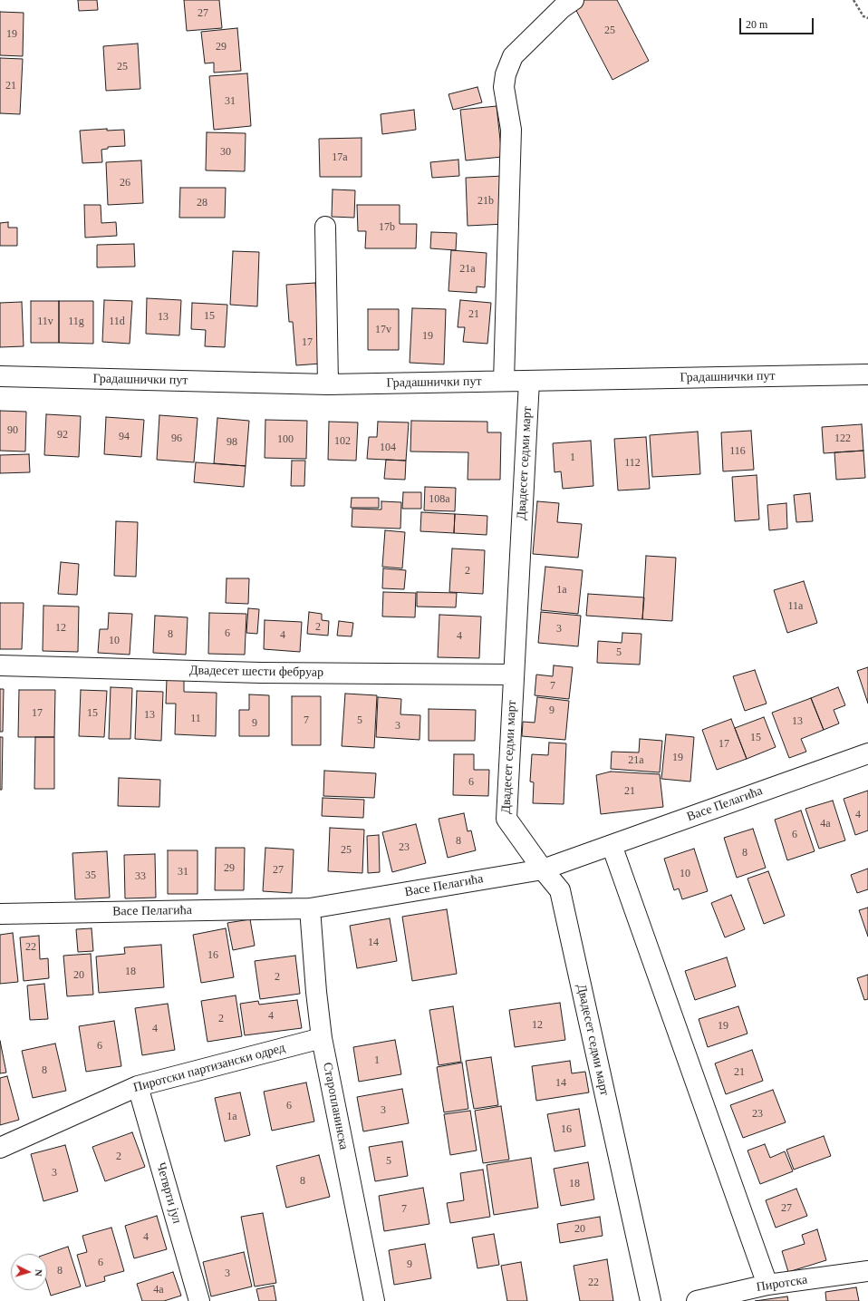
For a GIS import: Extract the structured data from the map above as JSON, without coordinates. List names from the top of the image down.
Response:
{
  "streets": {
    "street": [
      "Градашнички пут",
      "Двадесет седми март",
      "Двадесет шести фебруар",
      "Васе Пелагића",
      "Пиротски партизански одред",
      "Старопланинска",
      "Четврти јул",
      "Пиротска"
    ]
  },
  "crossings": [
    ["Градашнички пут", "Двадесет седми март"],
    ["Двадесет седми март", "Двадесет шести фебруар"],
    ["Двадесет седми март", "Васе Пелагића"],
    ["Васе Пелагића", "Старопланинска"],
    ["Пиротски партизански одред", "Старопланинска"],
    ["Пиротски партизански одред", "Четврти јул"]
  ],
  "house_numbers": [
    "27",
    "25",
    "19",
    "29",
    "25",
    "21",
    "31",
    "30",
    "17a",
    "26",
    "21b",
    "28",
    "17b",
    "21a",
    "21",
    "15",
    "13",
    "11v",
    "11g",
    "11d",
    "17v",
    "19",
    "17",
    "90",
    "92",
    "94",
    "96",
    "122",
    "100",
    "102",
    "98",
    "104",
    "116",
    "1",
    "112",
    "108a",
    "2",
    "1a",
    "11a",
    "2",
    "12",
    "3",
    "6",
    "8",
    "4",
    "4",
    "10",
    "5",
    "7",
    "9",
    "17",
    "15",
    "13",
    "11",
    "7",
    "5",
    "13",
    "9",
    "3",
    "15",
    "17",
    "19",
    "21a",
    "6",
    "21",
    "4",
    "4a",
    "6",
    "8",
    "23",
    "25",
    "8",
    "29",
    "27",
    "31",
    "10",
    "35",
    "33",
    "14",
    "22",
    "16",
    "18",
    "20",
    "2",
    "4",
    "2",
    "12",
    "19",
    "4",
    "6",
    "1",
    "8",
    "21",
    "14",
    "6",
    "3",
    "23",
    "1a",
    "16",
    "2",
    "5",
    "3",
    "8",
    "18",
    "27",
    "7",
    "20",
    "4",
    "6",
    "9",
    "8",
    "3",
    "22",
    "4a"
  ],
  "scale_bar": "20 m",
  "north": "right"
}
